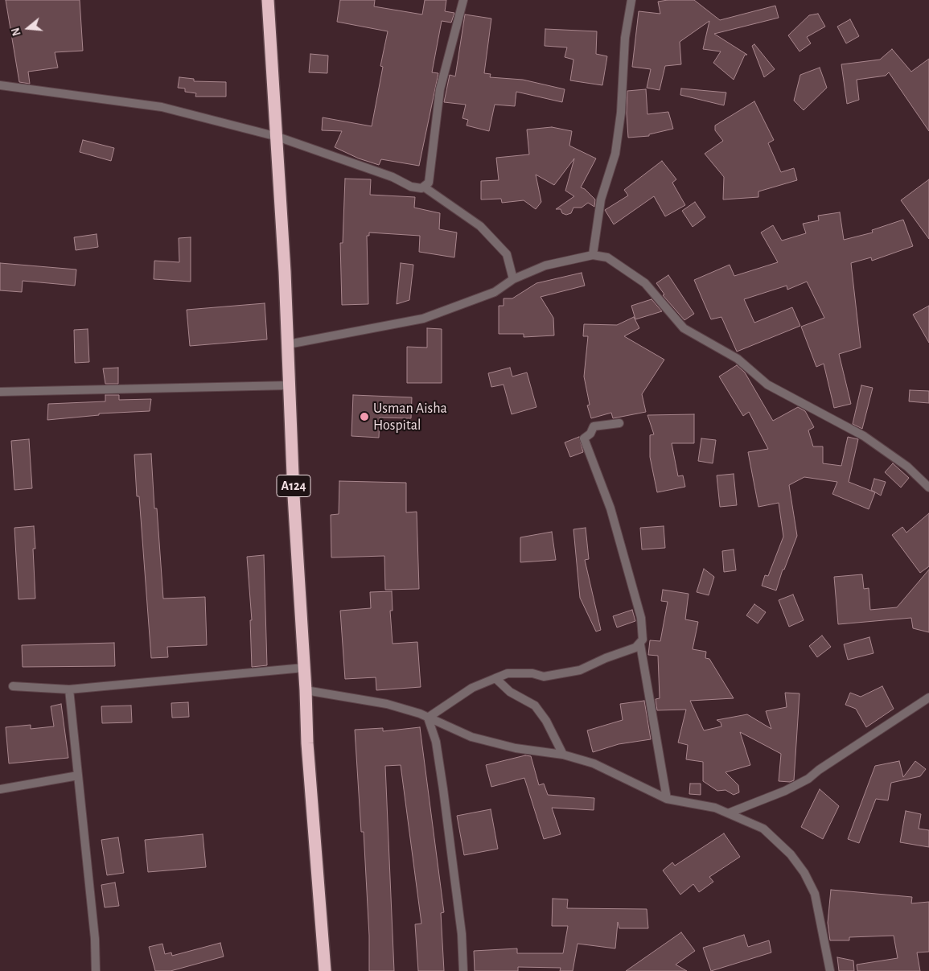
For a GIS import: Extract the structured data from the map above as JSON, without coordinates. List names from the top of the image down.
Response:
{
  "streets": {
    "highway": ["A124"]
  },
  "places": ["Usman Aisha Hospital"],
  "north": "left"
}
